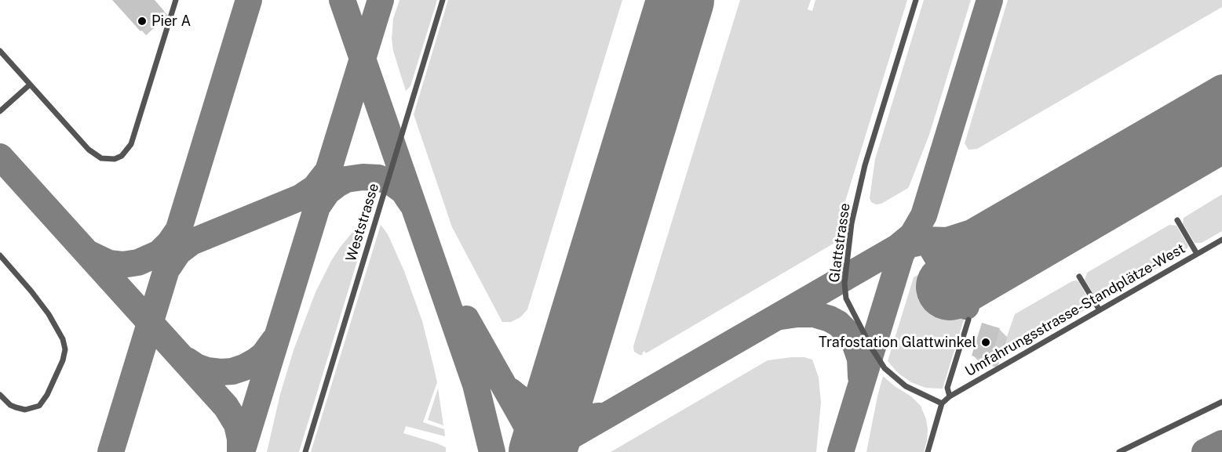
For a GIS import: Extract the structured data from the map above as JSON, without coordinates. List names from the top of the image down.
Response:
{
  "streets": {
    "lane": ["Weststrasse", "Glattstrasse", "Umfahrungsstrasse-Standplätze-West"]
  },
  "crossings": [
    ["Glattstrasse", "Umfahrungsstrasse-Standplätze-West"]
  ],
  "places": ["Pier A", "Trafostation Glattwinkel"]
}
